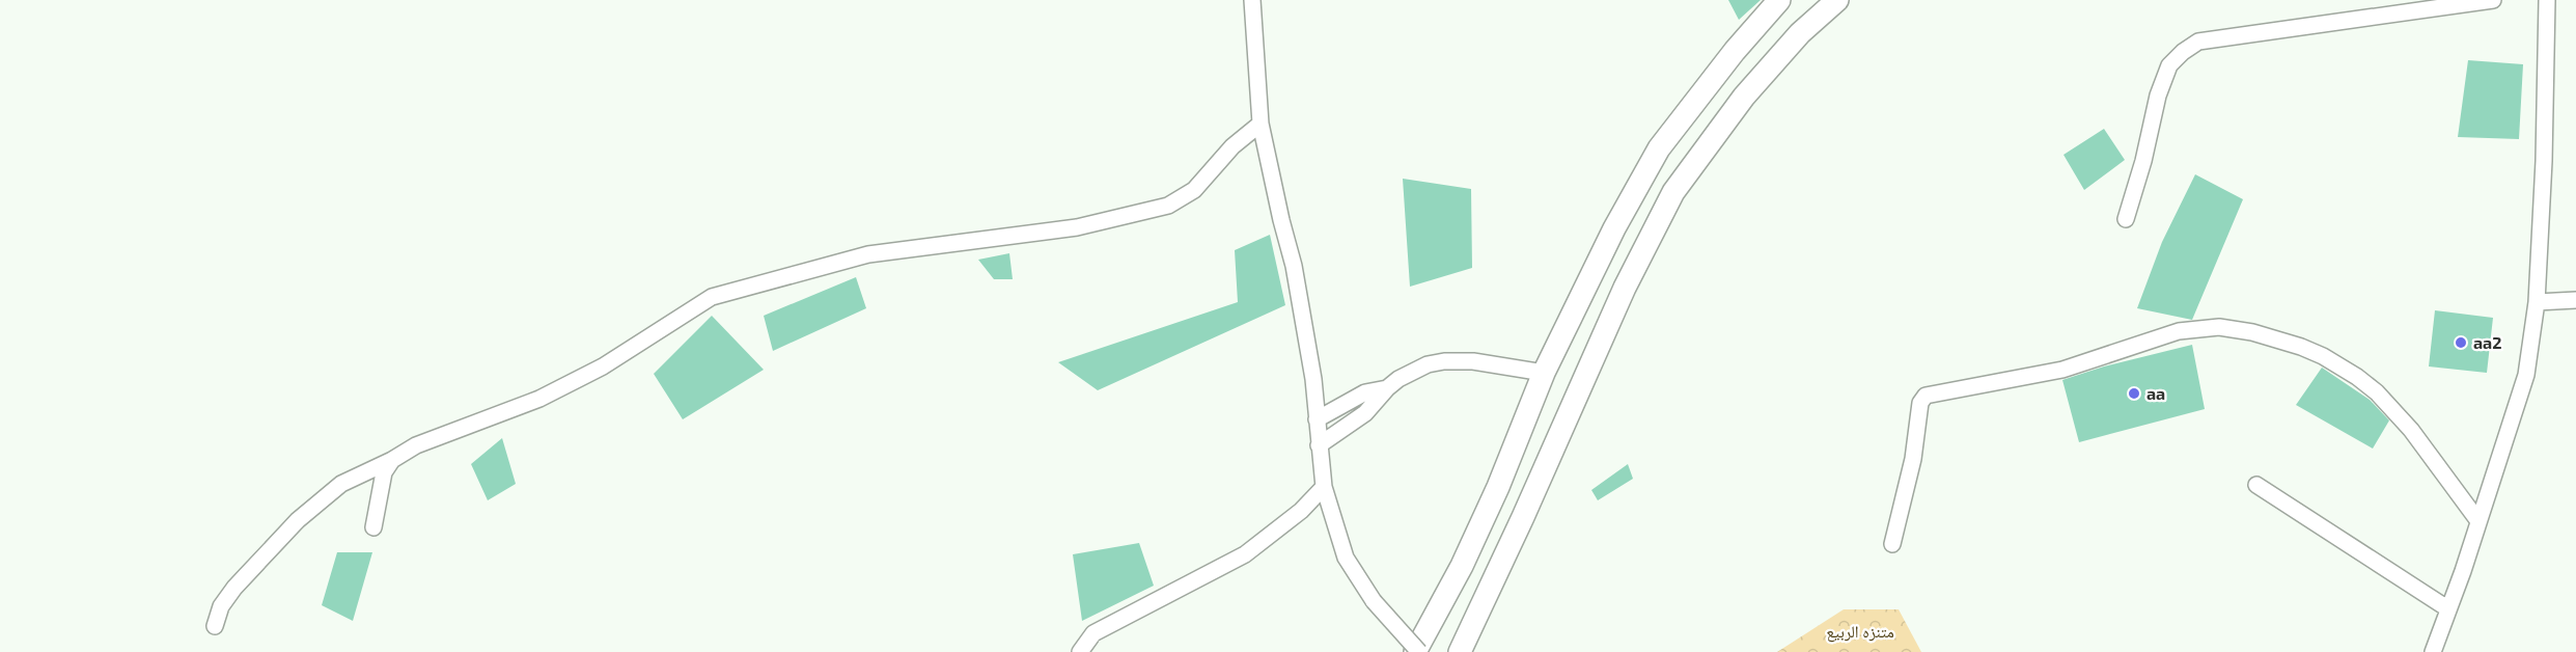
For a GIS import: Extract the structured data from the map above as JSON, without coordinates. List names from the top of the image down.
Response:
{
  "parks": ["متنزه الربيع"],
  "places": ["aa2", "aa"]
}
